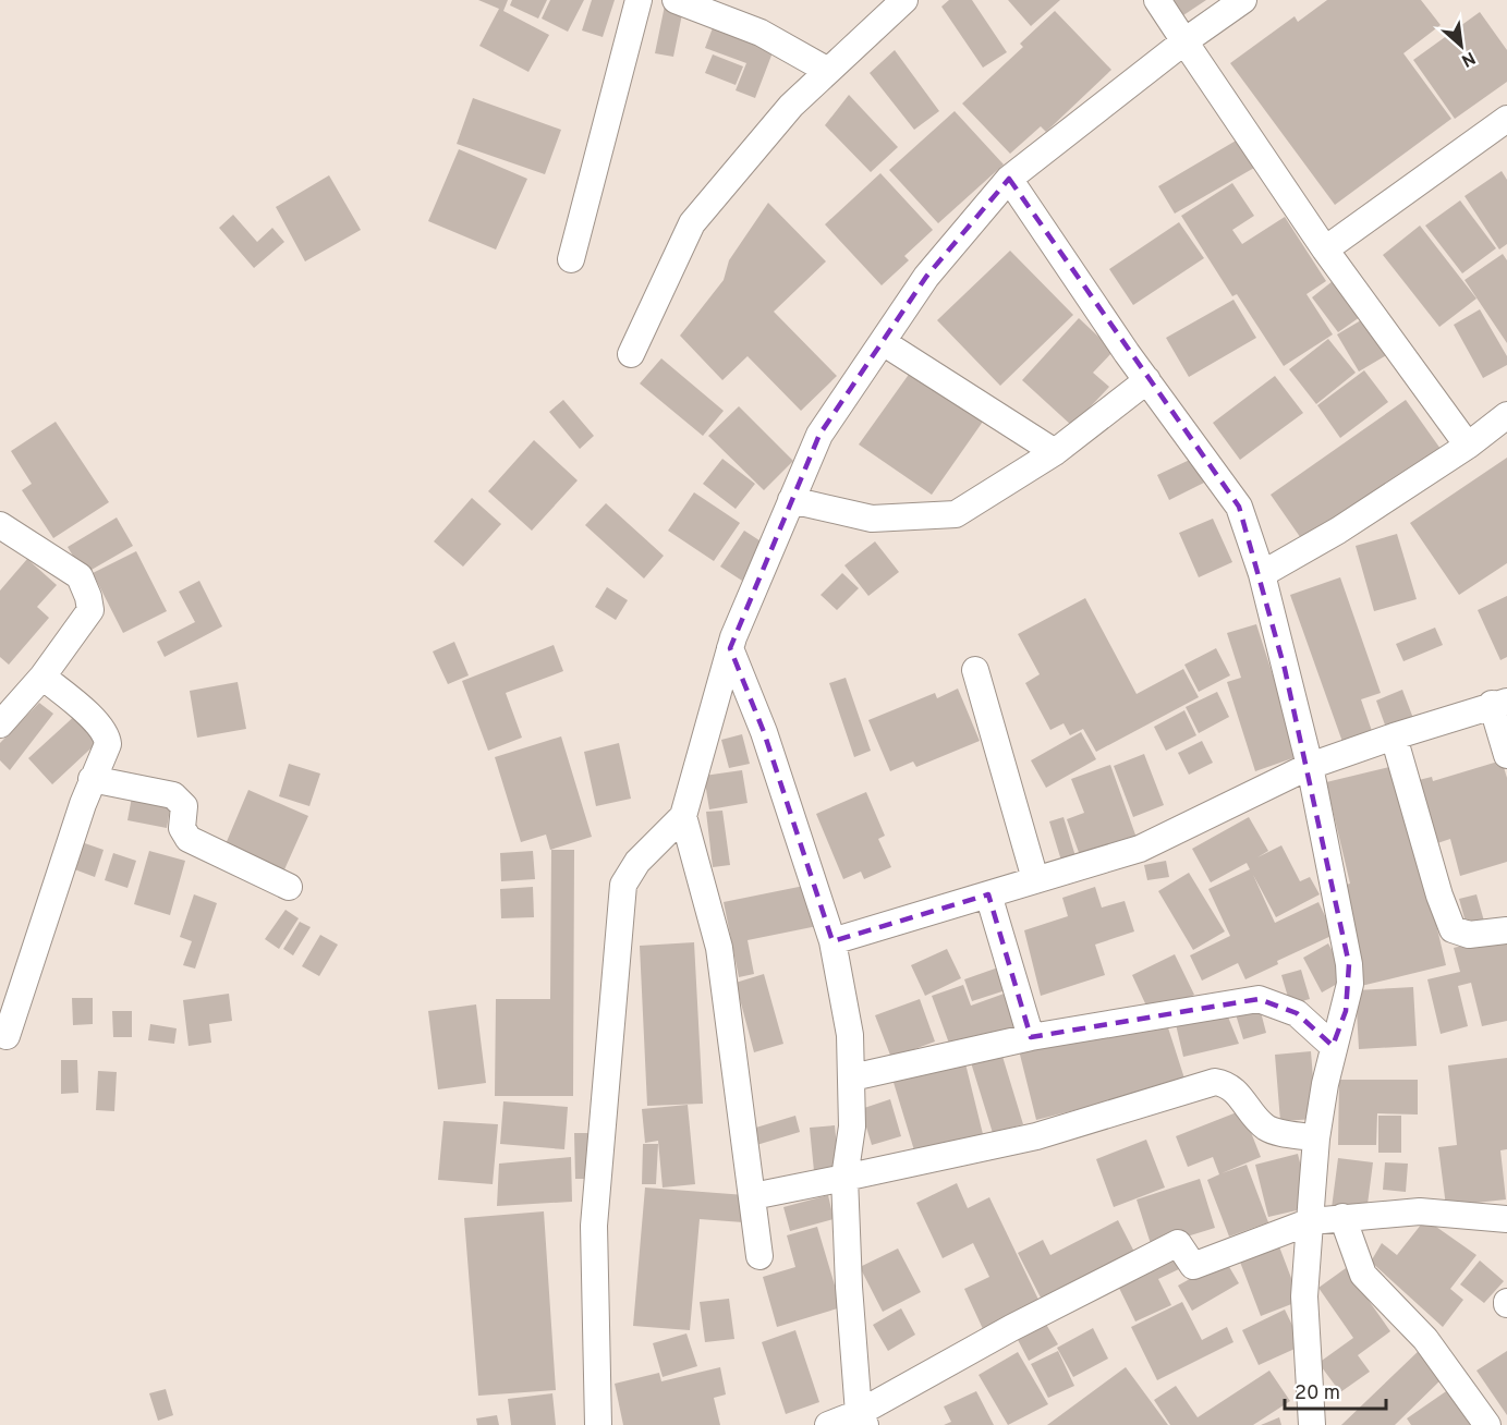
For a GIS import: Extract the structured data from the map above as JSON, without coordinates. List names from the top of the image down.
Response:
{
  "scale_bar": "20 m",
  "north": "bottom right"
}
